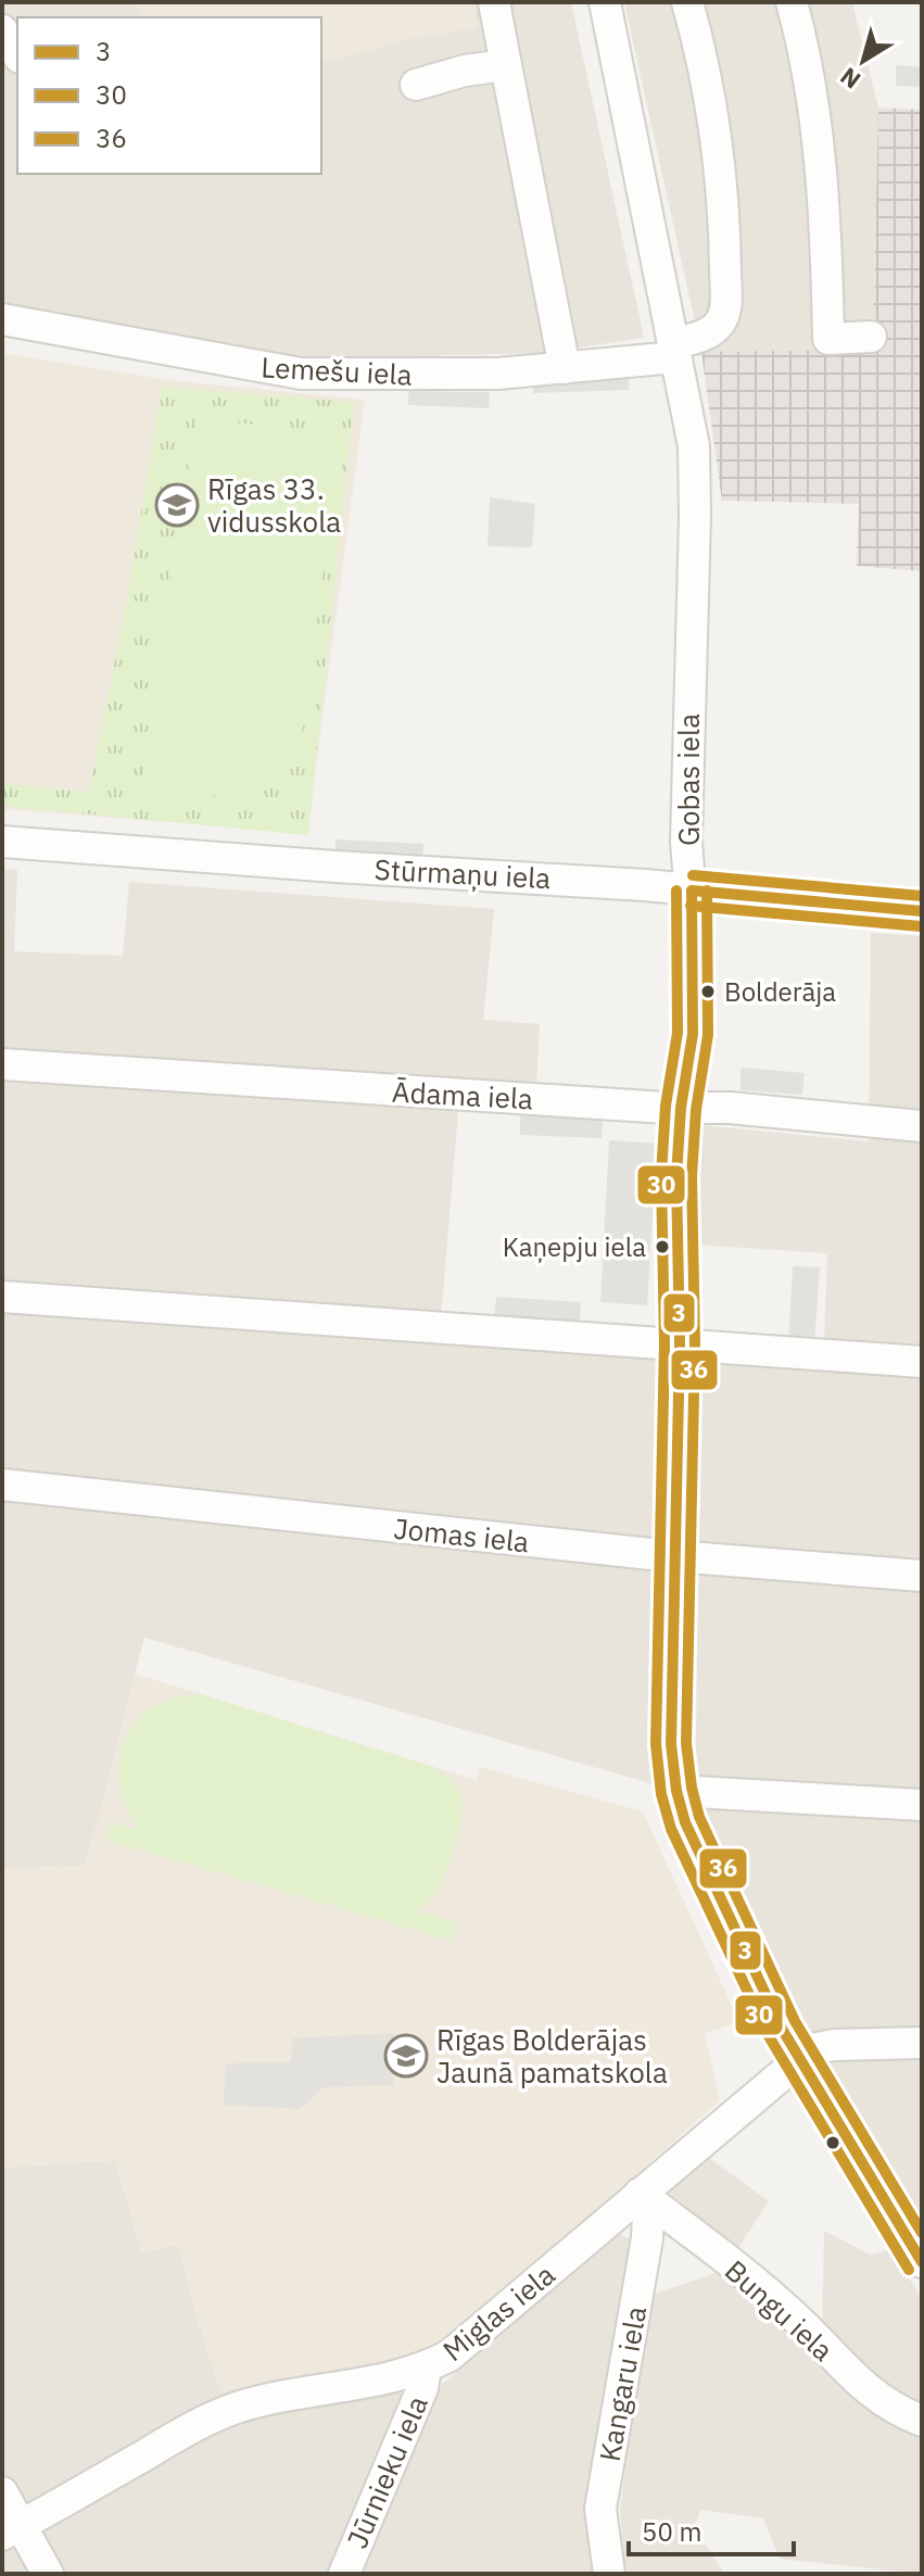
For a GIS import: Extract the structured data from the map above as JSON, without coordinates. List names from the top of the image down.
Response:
{
  "streets": {
    "street": [
      "Lemešu iela",
      "Gobas iela",
      "Stūrmaņu iela",
      "Ādama iela",
      "Jomas iela",
      "Bungu iela",
      "Miglas iela",
      "Kangaru iela",
      "Jūrnieku iela"
    ]
  },
  "crossings": [
    ["Lemešu iela", "Gobas iela"],
    ["Gobas iela", "Stūrmaņu iela"],
    ["Gobas iela", "Ādama iela"],
    ["Gobas iela", "Jomas iela"],
    ["Gobas iela", "Miglas iela"],
    ["Bungu iela", "Miglas iela"],
    ["Bungu iela", "Kangaru iela"],
    ["Miglas iela", "Kangaru iela"],
    ["Miglas iela", "Jūrnieku iela"]
  ],
  "places": {
    "school or university": ["Rīgas 33. vidusskola", "Rīgas Bolderājas Jaunā pamatskola"],
    "other": ["Bolderāja", "Kaņepju iela"]
  },
  "lines": ["transit line 36", "transit line 3", "transit line 30"],
  "legend": ["3", "30", "36"],
  "scale_bar": "50 m",
  "north": "bottom left"
}
